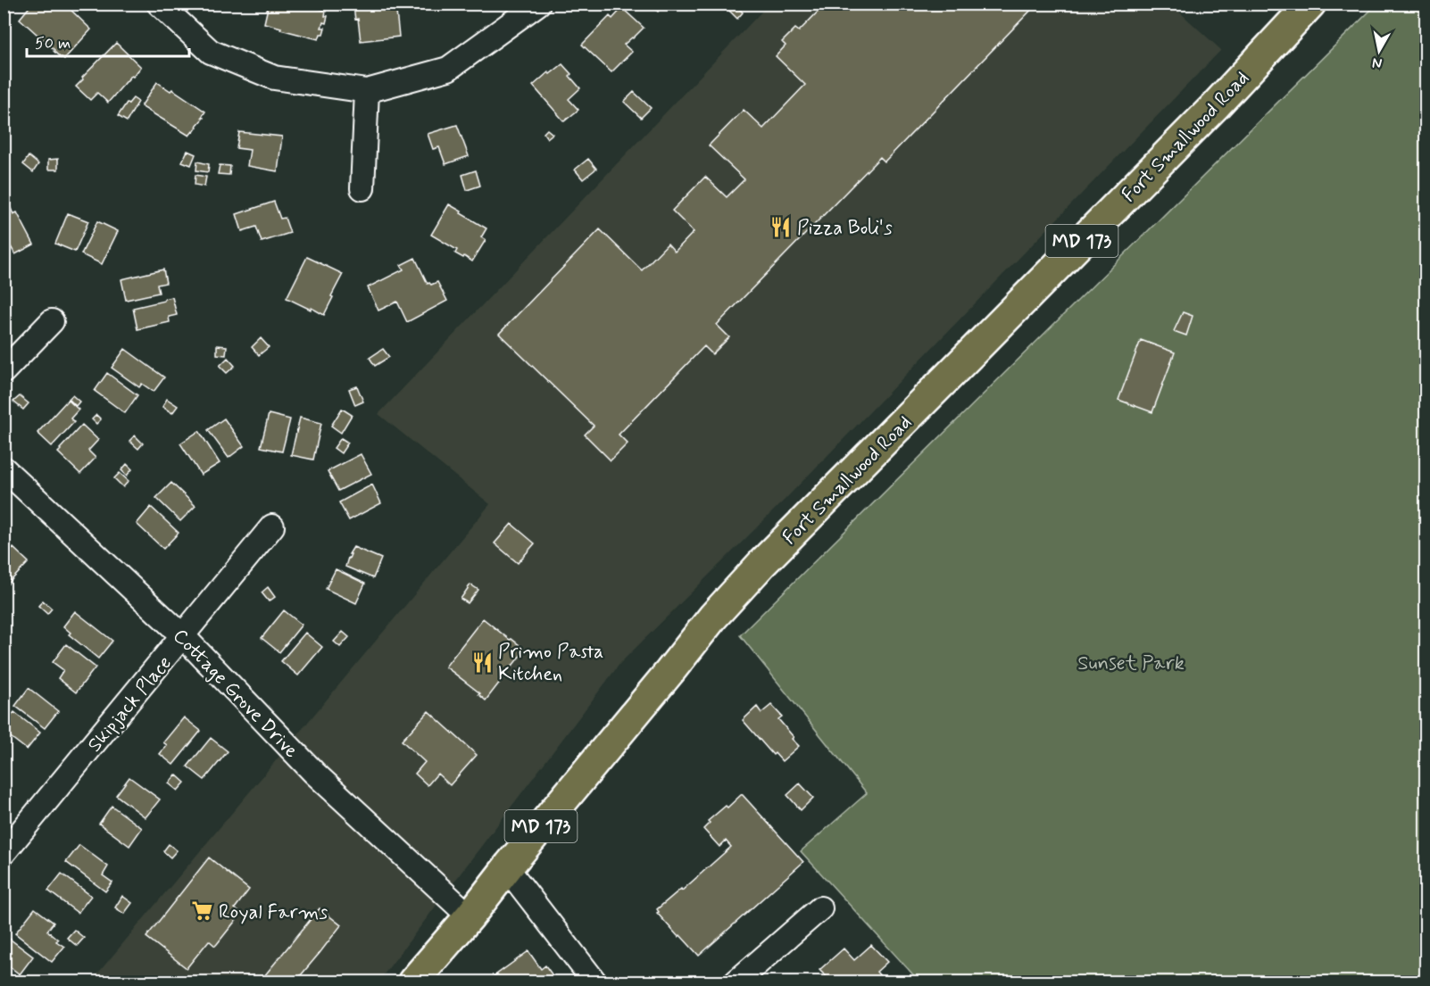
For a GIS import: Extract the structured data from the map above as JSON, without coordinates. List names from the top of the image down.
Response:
{
  "streets": {
    "main road": ["Fort Smallwood Road", "MD 173"],
    "street": ["Cottage Grove Drive", "Skipjack Place"]
  },
  "crossings": [
    ["Fort Smallwood Road", "Cottage Grove Drive"],
    ["Cottage Grove Drive", "Skipjack Place"]
  ],
  "parks": ["Sunset Park"],
  "places": {
    "restaurant": ["Pizza Boli's", "Primo Pasta Kitchen"],
    "supermarket": ["Royal Farms"]
  },
  "scale_bar": "50 m",
  "north": "bottom"
}
